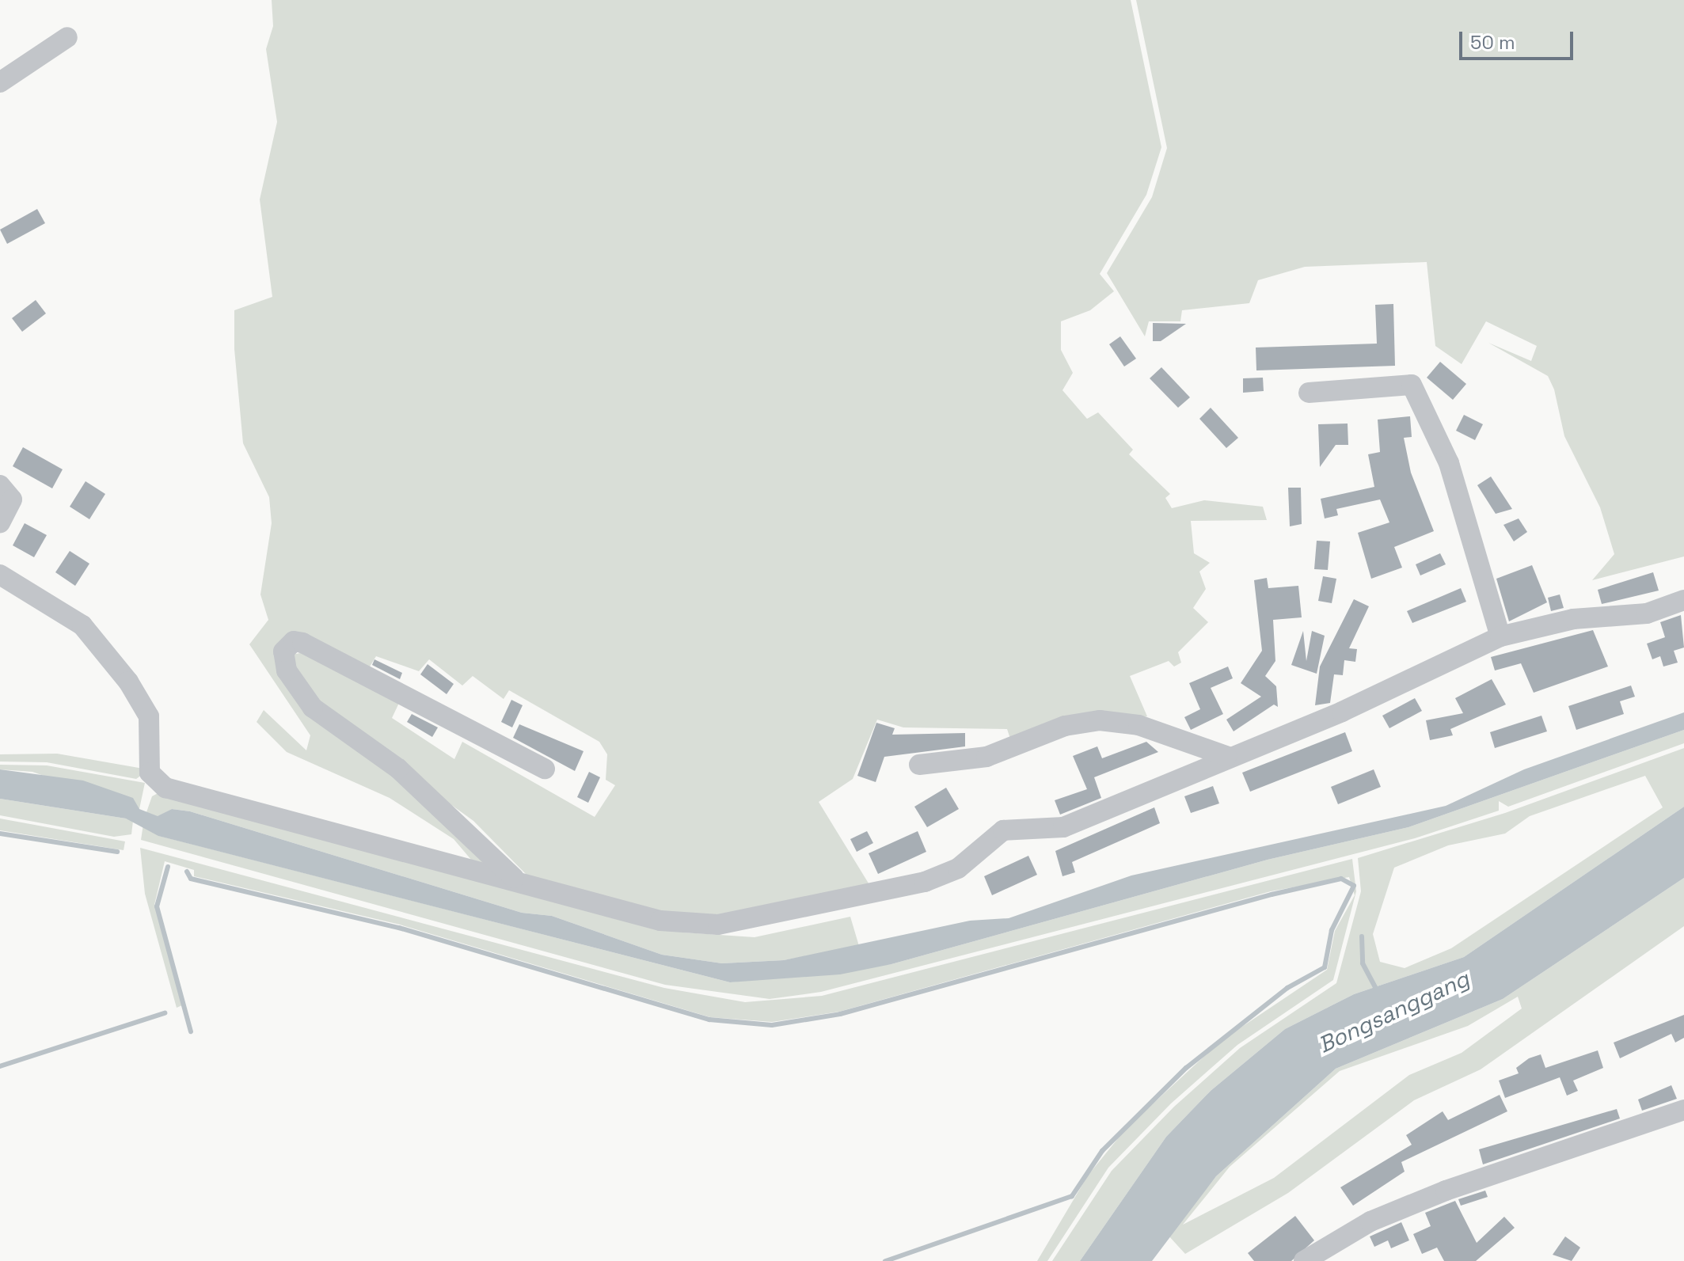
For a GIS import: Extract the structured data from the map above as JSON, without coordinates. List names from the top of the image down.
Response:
{
  "water": ["Bongsanggang"],
  "scale_bar": "50 m"
}
